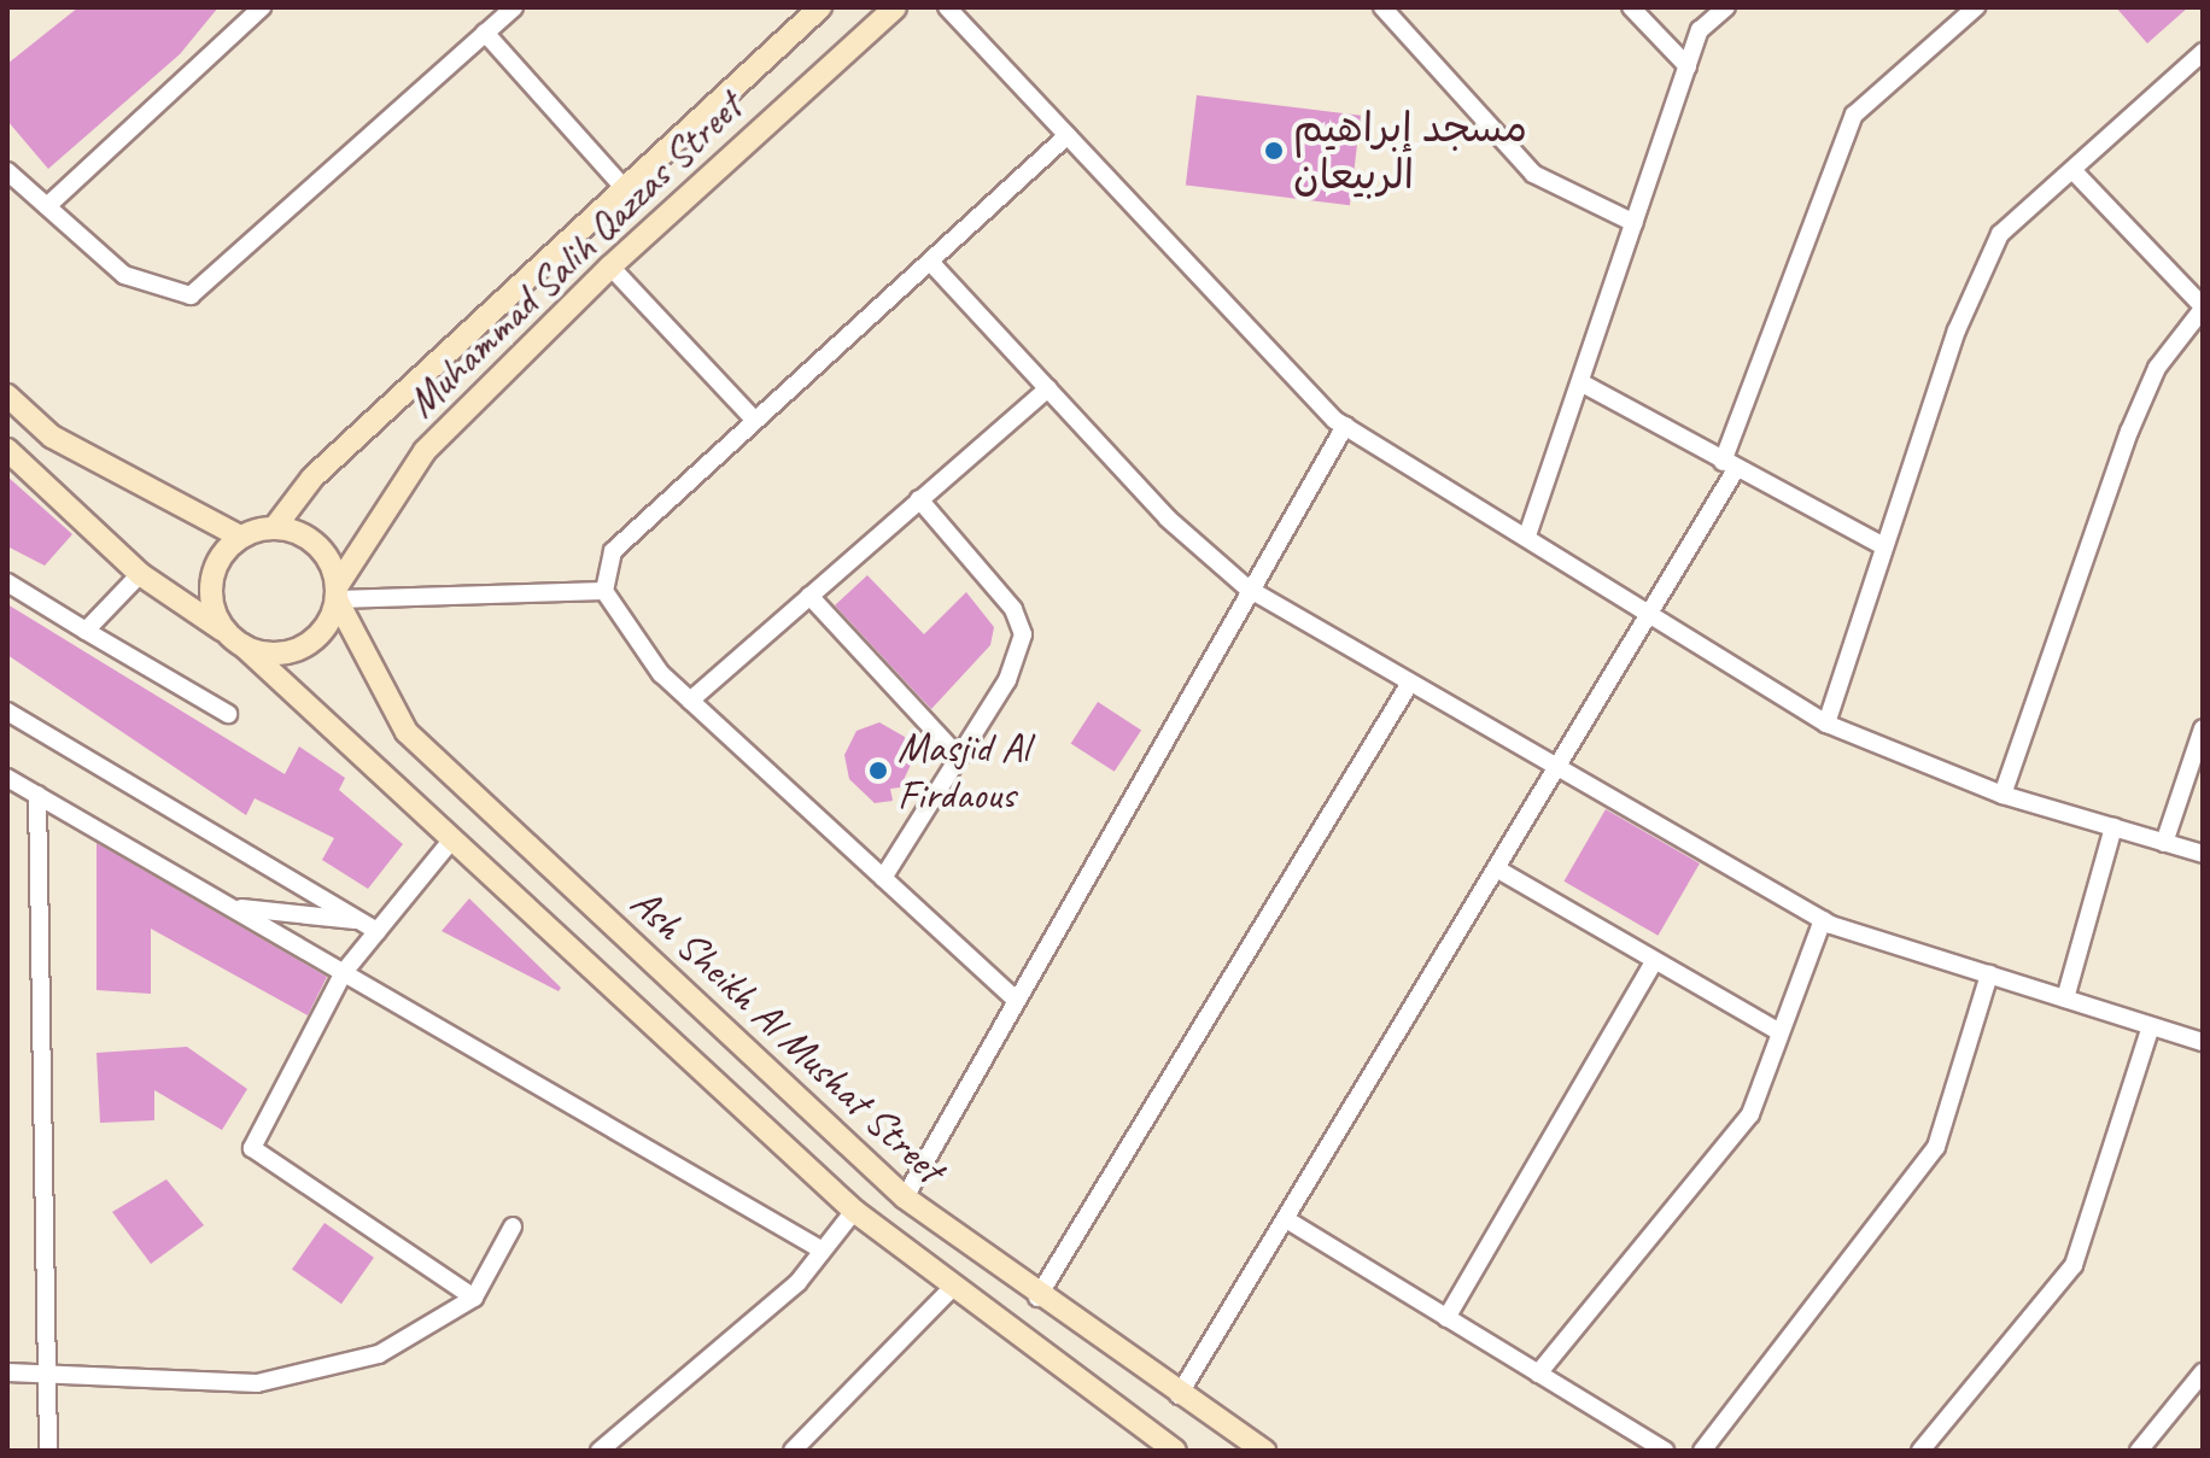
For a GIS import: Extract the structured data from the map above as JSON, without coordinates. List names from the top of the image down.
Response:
{
  "streets": {
    "street": ["Muhammad Salih Qazzas Street", "Ash Sheikh Al Mushat Street"]
  },
  "crossings": [
    ["Muhammad Salih Qazzas Street", "Ash Sheikh Al Mushat Street"]
  ],
  "places": ["مسجد إبراهيم الربيعان", "Masjid Al Firdaous"]
}
